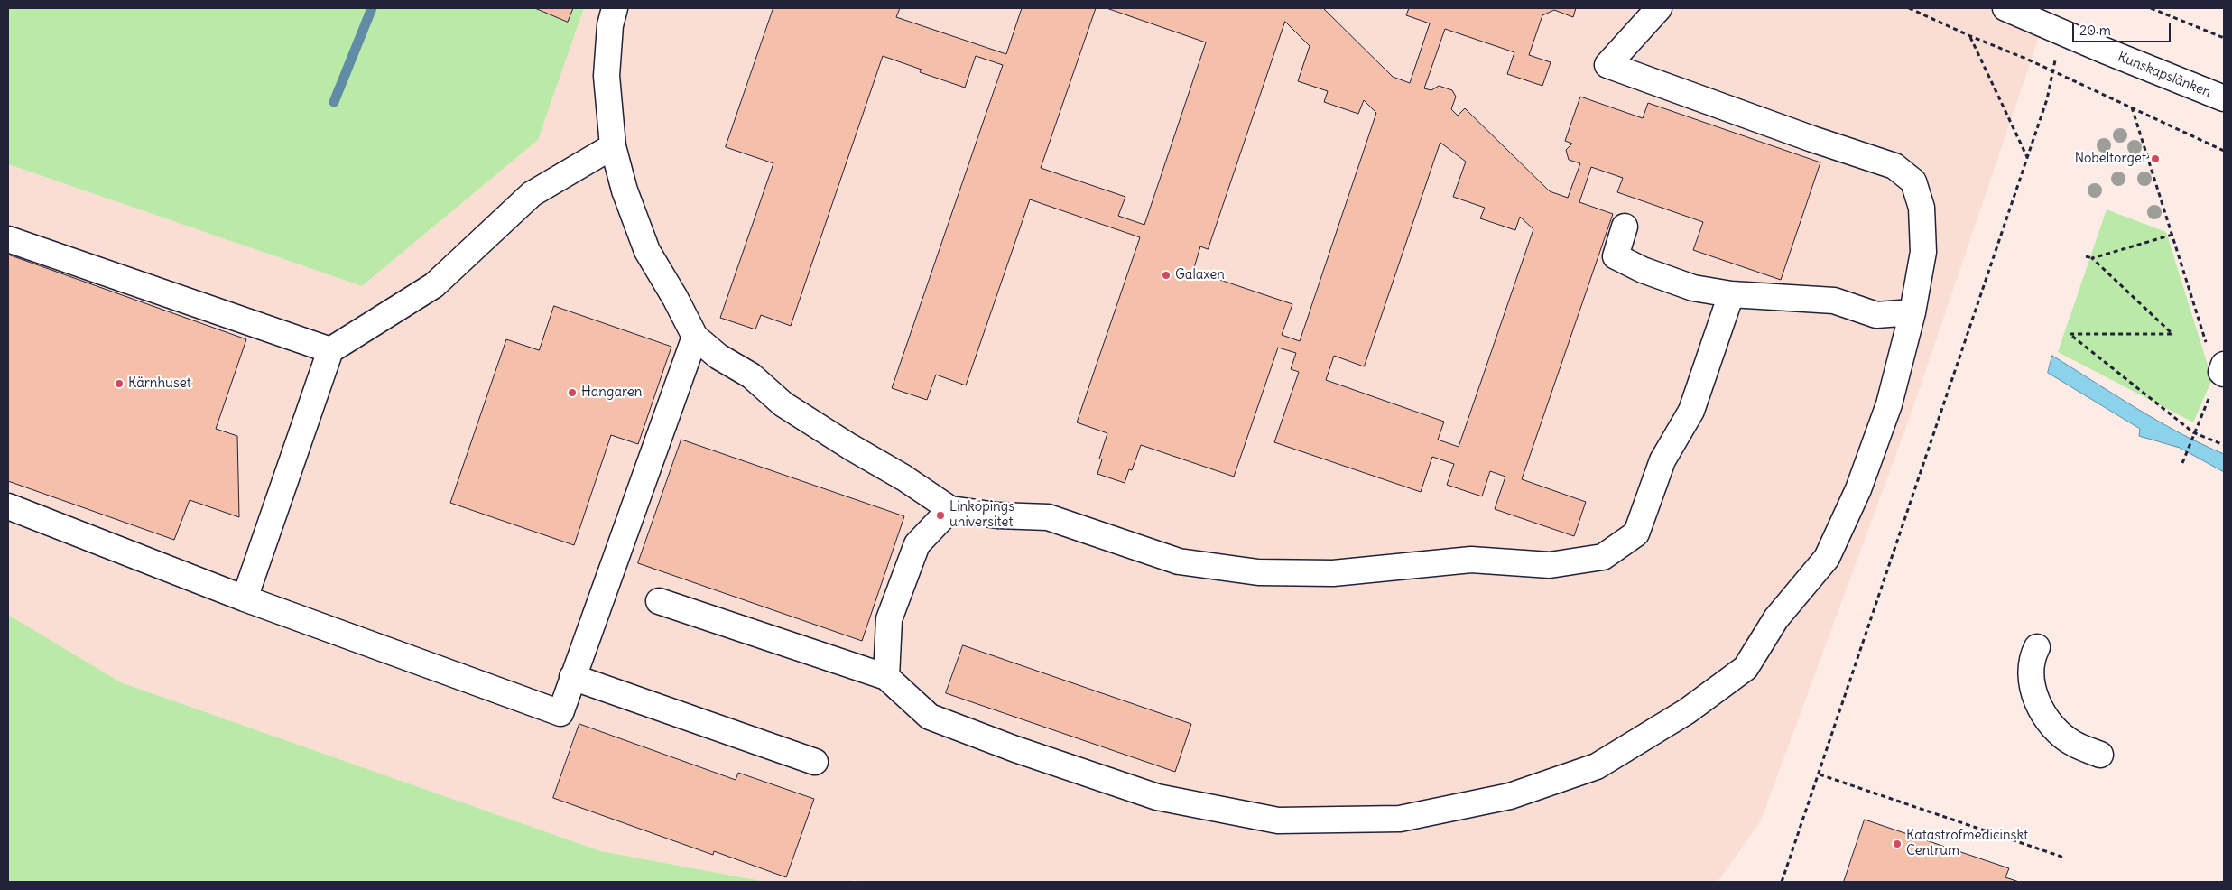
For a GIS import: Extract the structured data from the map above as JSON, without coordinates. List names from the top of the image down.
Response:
{
  "streets": {
    "street": ["Kunskapslänken"]
  },
  "places": [
    "Nobeltorget",
    "Galaxen",
    "Kärnhuset",
    "Hangaren",
    "Linköpings universitet",
    "Katastrofmedicinskt Centrum"
  ],
  "scale_bar": "20 m"
}
